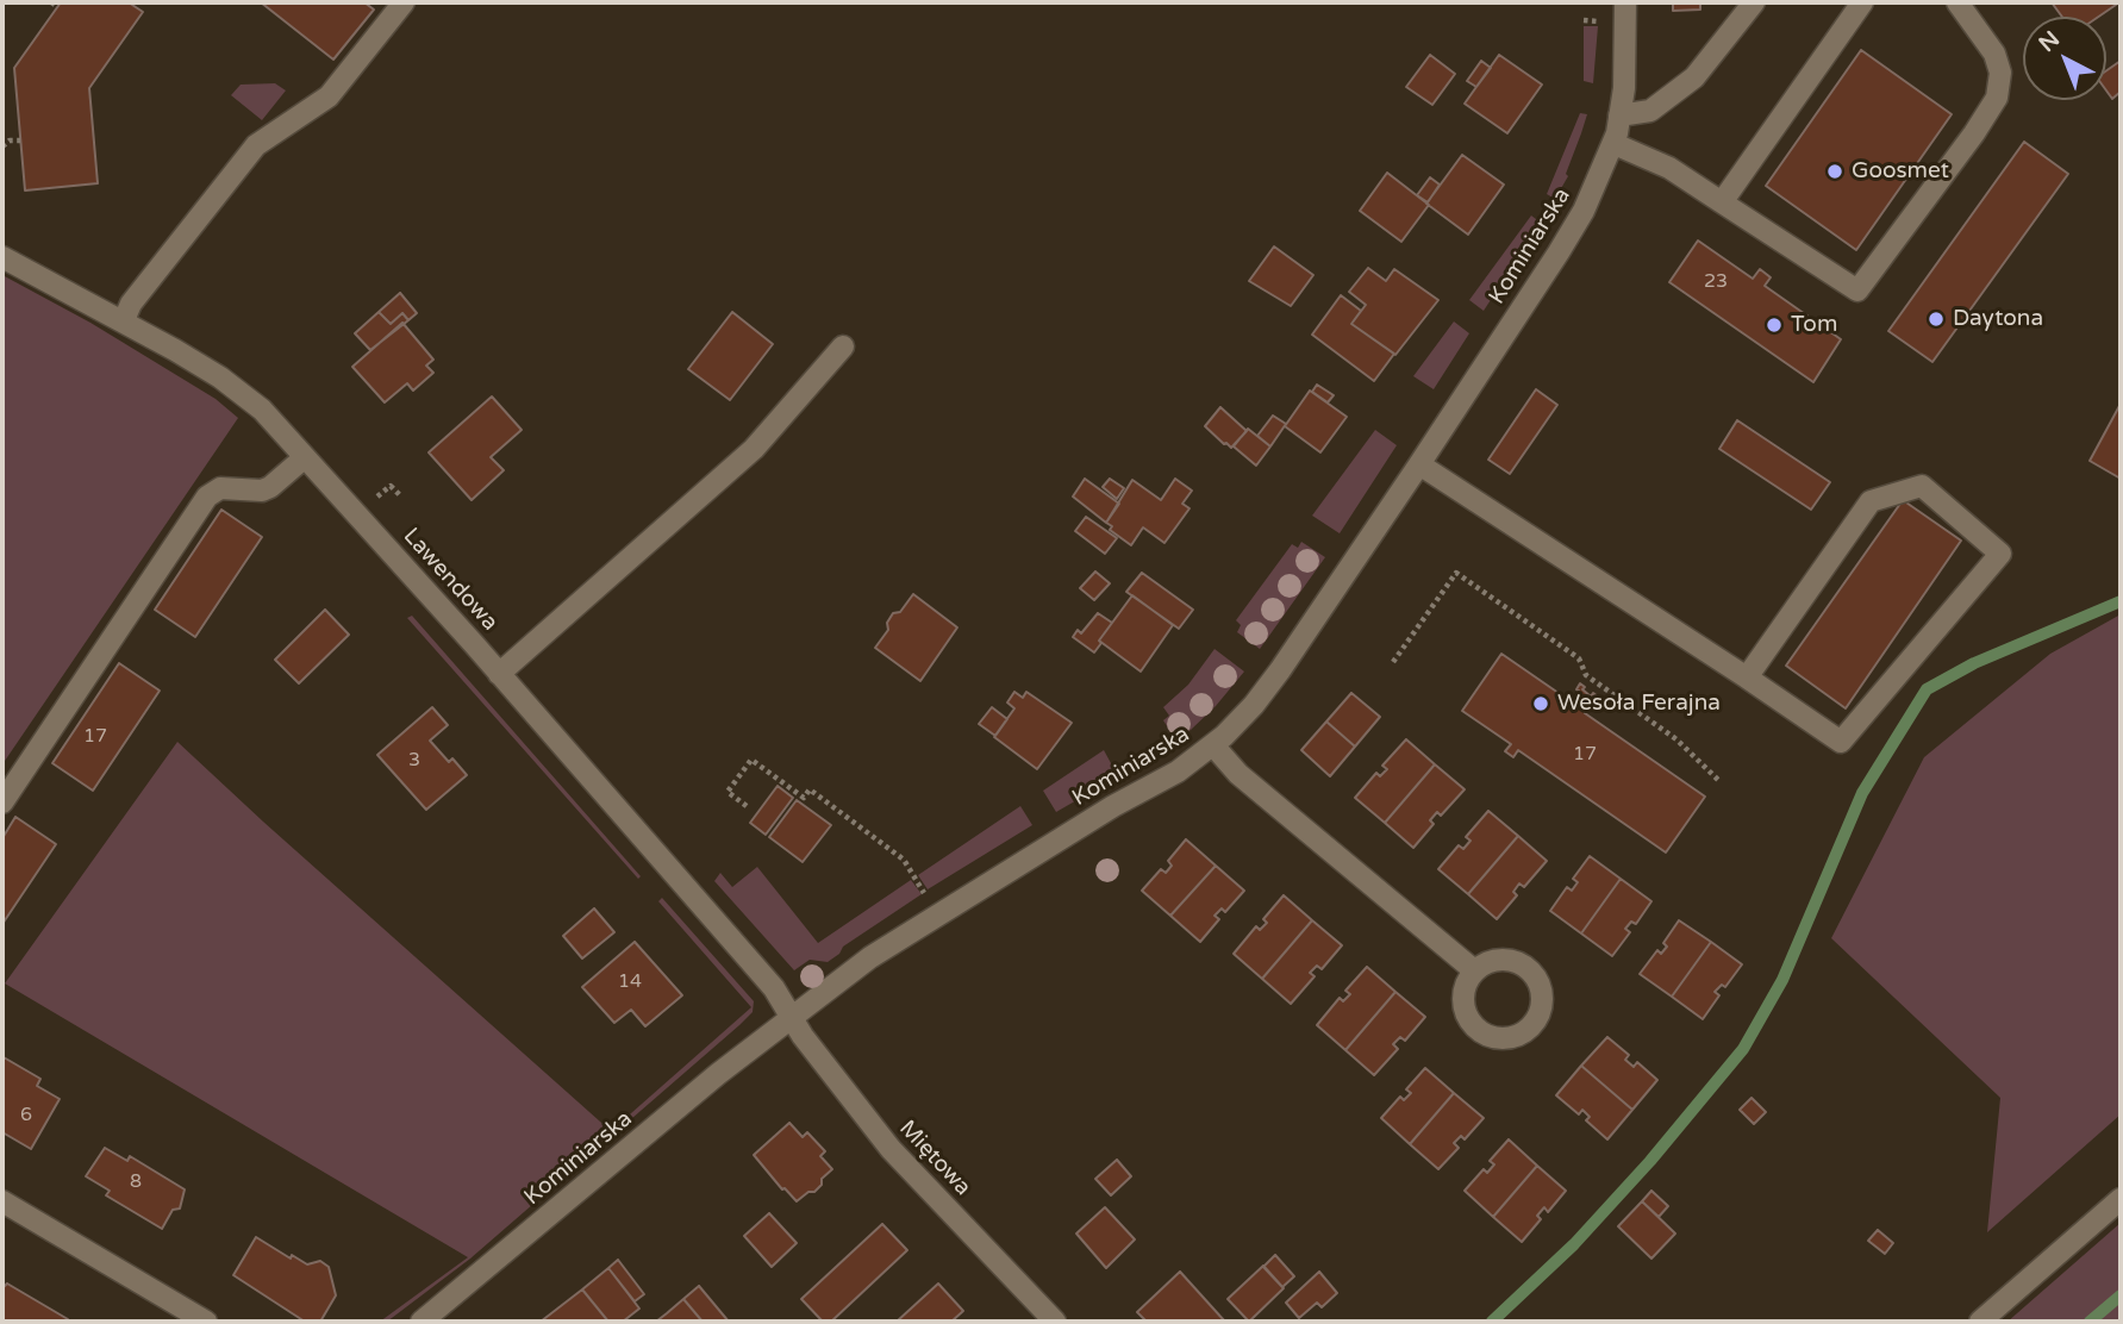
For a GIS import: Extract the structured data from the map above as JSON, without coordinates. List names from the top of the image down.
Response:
{
  "streets": {
    "street": ["Kominiarska", "Lawendowa", "Miętowa"]
  },
  "crossings": [
    ["Kominiarska", "Lawendowa"],
    ["Kominiarska", "Miętowa"],
    ["Lawendowa", "Miętowa"]
  ],
  "places": [
    "Goosmet",
    "Daytona",
    "Tom",
    "Wesoła Ferajna"
  ],
  "house_numbers": [
    "23",
    "17",
    "17",
    "3",
    "14",
    "6",
    "8"
  ],
  "north": "top left"
}
